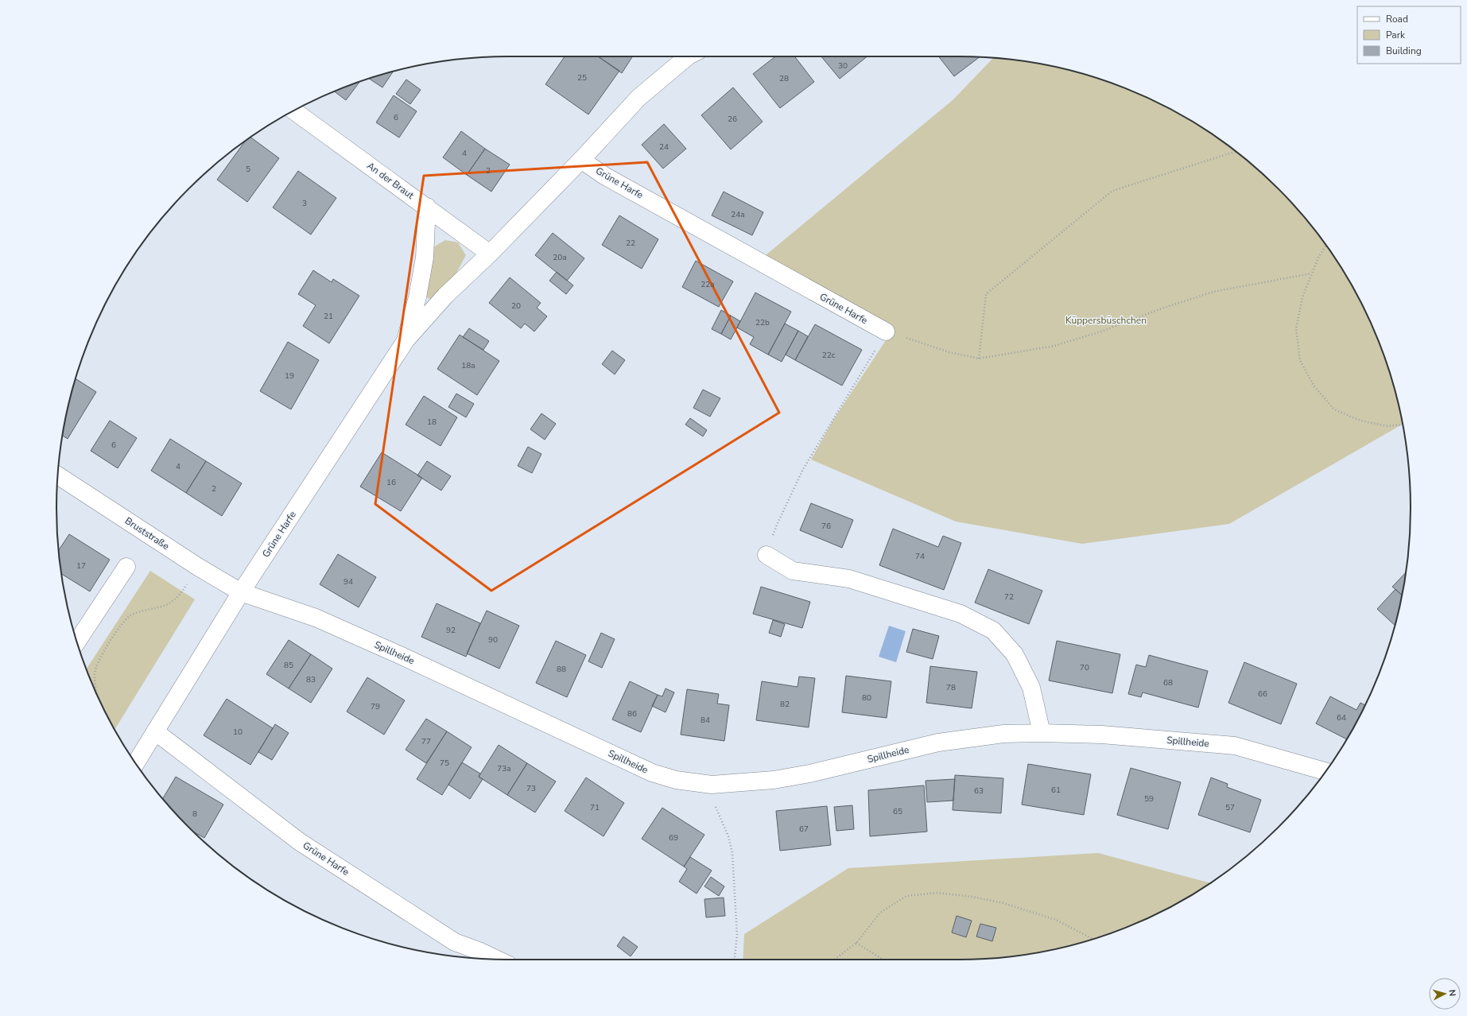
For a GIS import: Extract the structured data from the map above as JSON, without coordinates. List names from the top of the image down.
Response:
{
  "streets": {
    "street": [
      "An der Braut",
      "Grüne Harfe",
      "Bruststraße",
      "Spillheide"
    ]
  },
  "crossings": [
    ["An der Braut", "Grüne Harfe"],
    ["Grüne Harfe", "Bruststraße"],
    ["Grüne Harfe", "Spillheide"],
    ["Bruststraße", "Spillheide"]
  ],
  "parks": ["Küppersbüschchen"],
  "house_numbers": [
    "30",
    "25",
    "28",
    "6",
    "26",
    "24",
    "4",
    "5",
    "2",
    "3",
    "24a",
    "22",
    "20a",
    "22a",
    "20",
    "21",
    "22b",
    "22c",
    "18a",
    "19",
    "18",
    "6",
    "4",
    "16",
    "2",
    "76",
    "74",
    "17",
    "94",
    "72",
    "92",
    "90",
    "85",
    "70",
    "88",
    "83",
    "68",
    "78",
    "66",
    "80",
    "82",
    "79",
    "86",
    "64",
    "84",
    "10",
    "77",
    "75",
    "73a",
    "73",
    "61",
    "63",
    "59",
    "71",
    "57",
    "65",
    "8",
    "67",
    "69"
  ],
  "legend": ["Road", "Park", "Building"],
  "north": "right"
}
